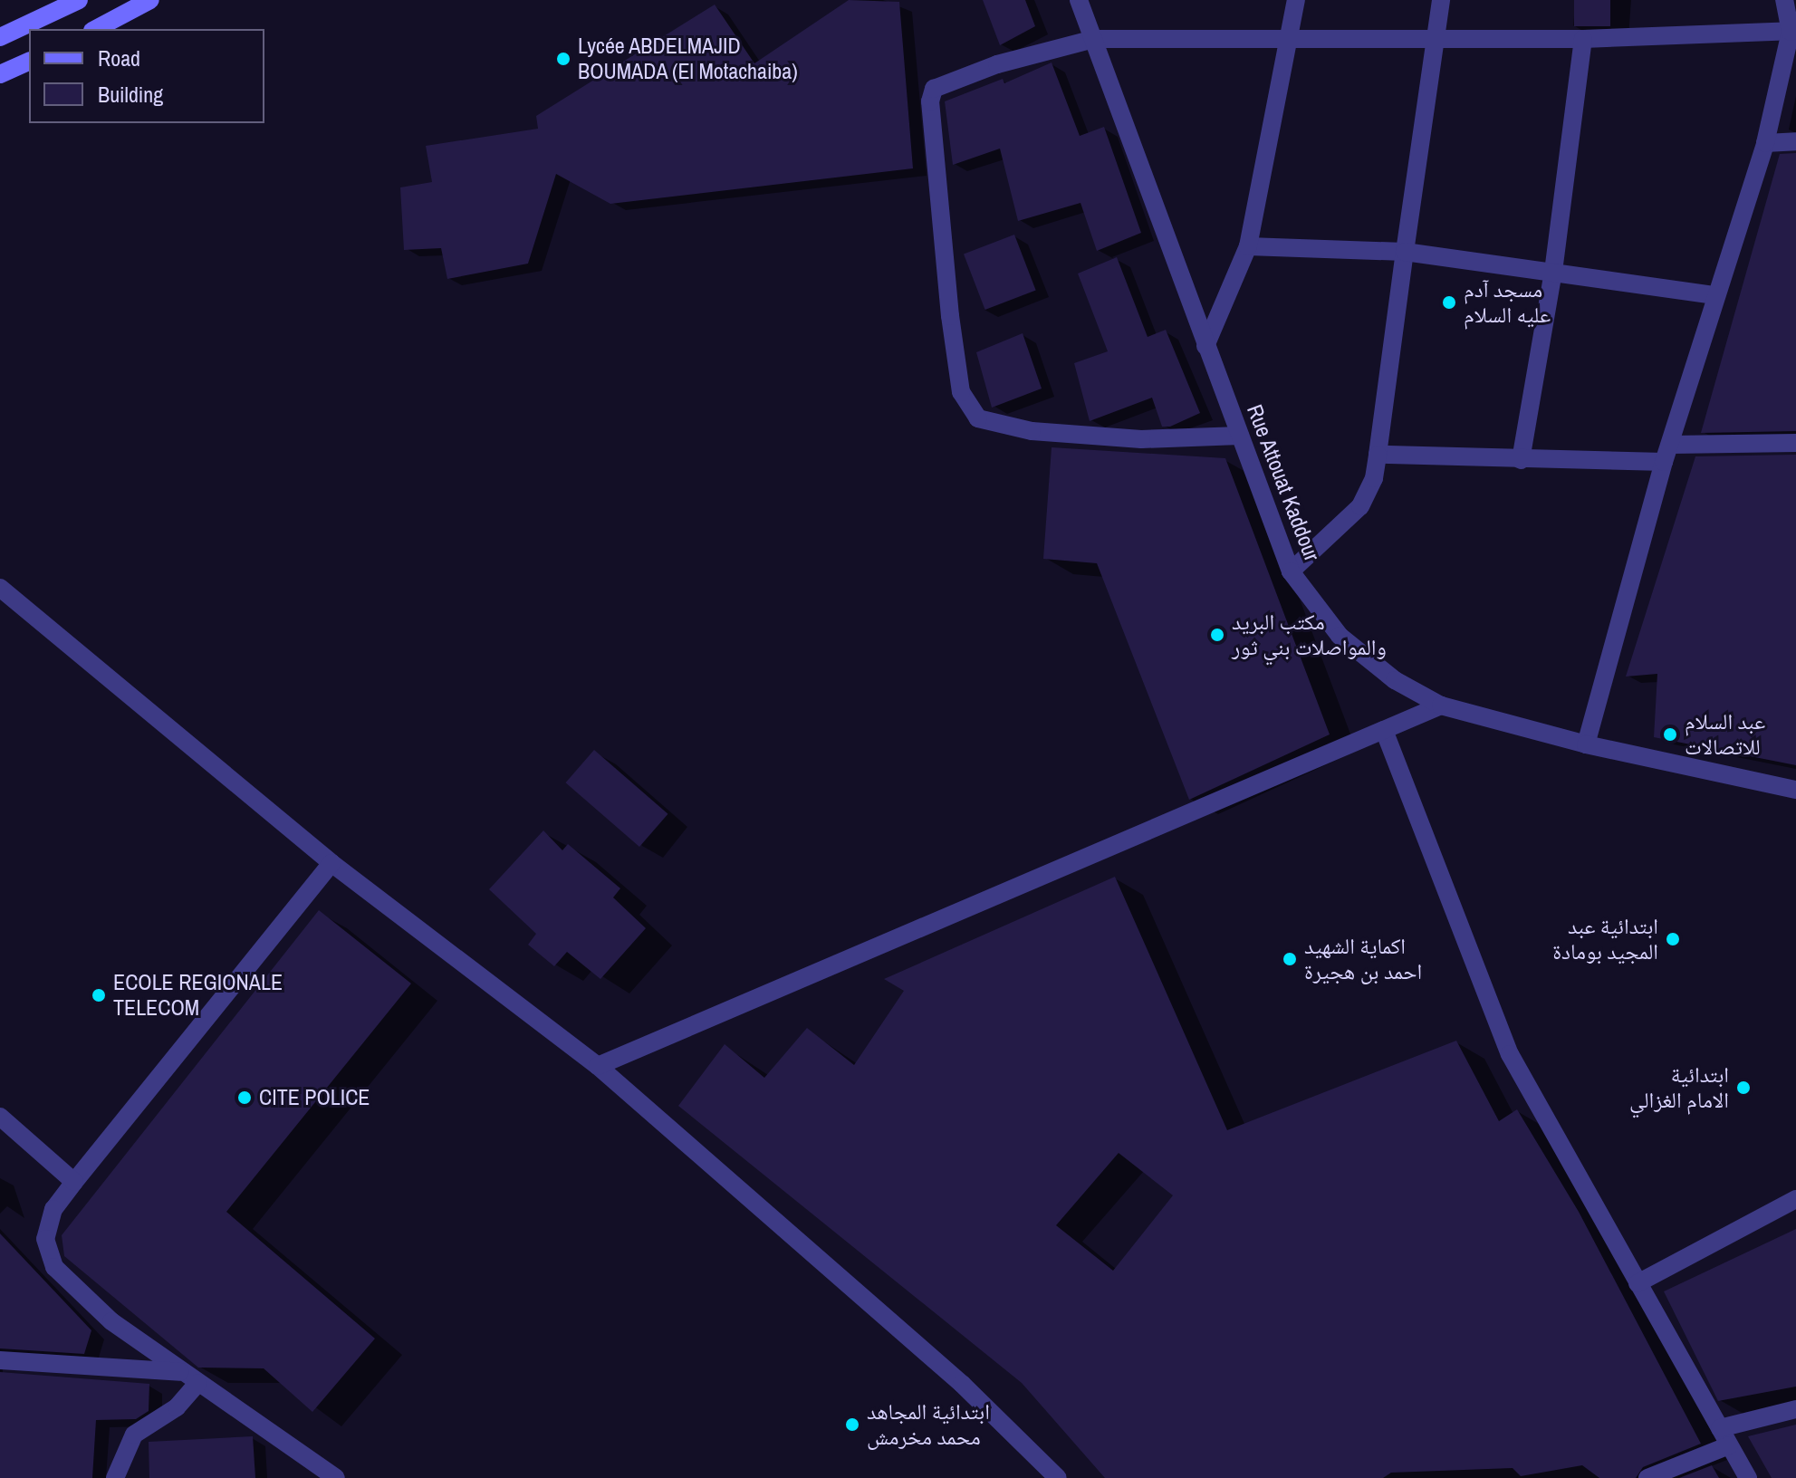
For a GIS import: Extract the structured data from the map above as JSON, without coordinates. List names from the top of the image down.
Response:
{
  "streets": {
    "street": ["Rue Attouat Kaddour"]
  },
  "places": [
    "Lycée ABDELMAJID BOUMADA (El Motachaiba)",
    "مسجد آدم عليه السلام",
    "مكتب البريد والمواصلات بني ثور",
    "عبد السلام للاتصالات",
    "ابتدائية عبد المجيد بومادة",
    "اكماية الشهيد احمد بن هجيرة",
    "ECOLE REGIONALE TELECOM",
    "ابتدائية الامام الغزالي",
    "CITE POLICE",
    "ابتدائية المجاهد محمد مخرمش"
  ],
  "legend": ["Road", "Building"]
}
